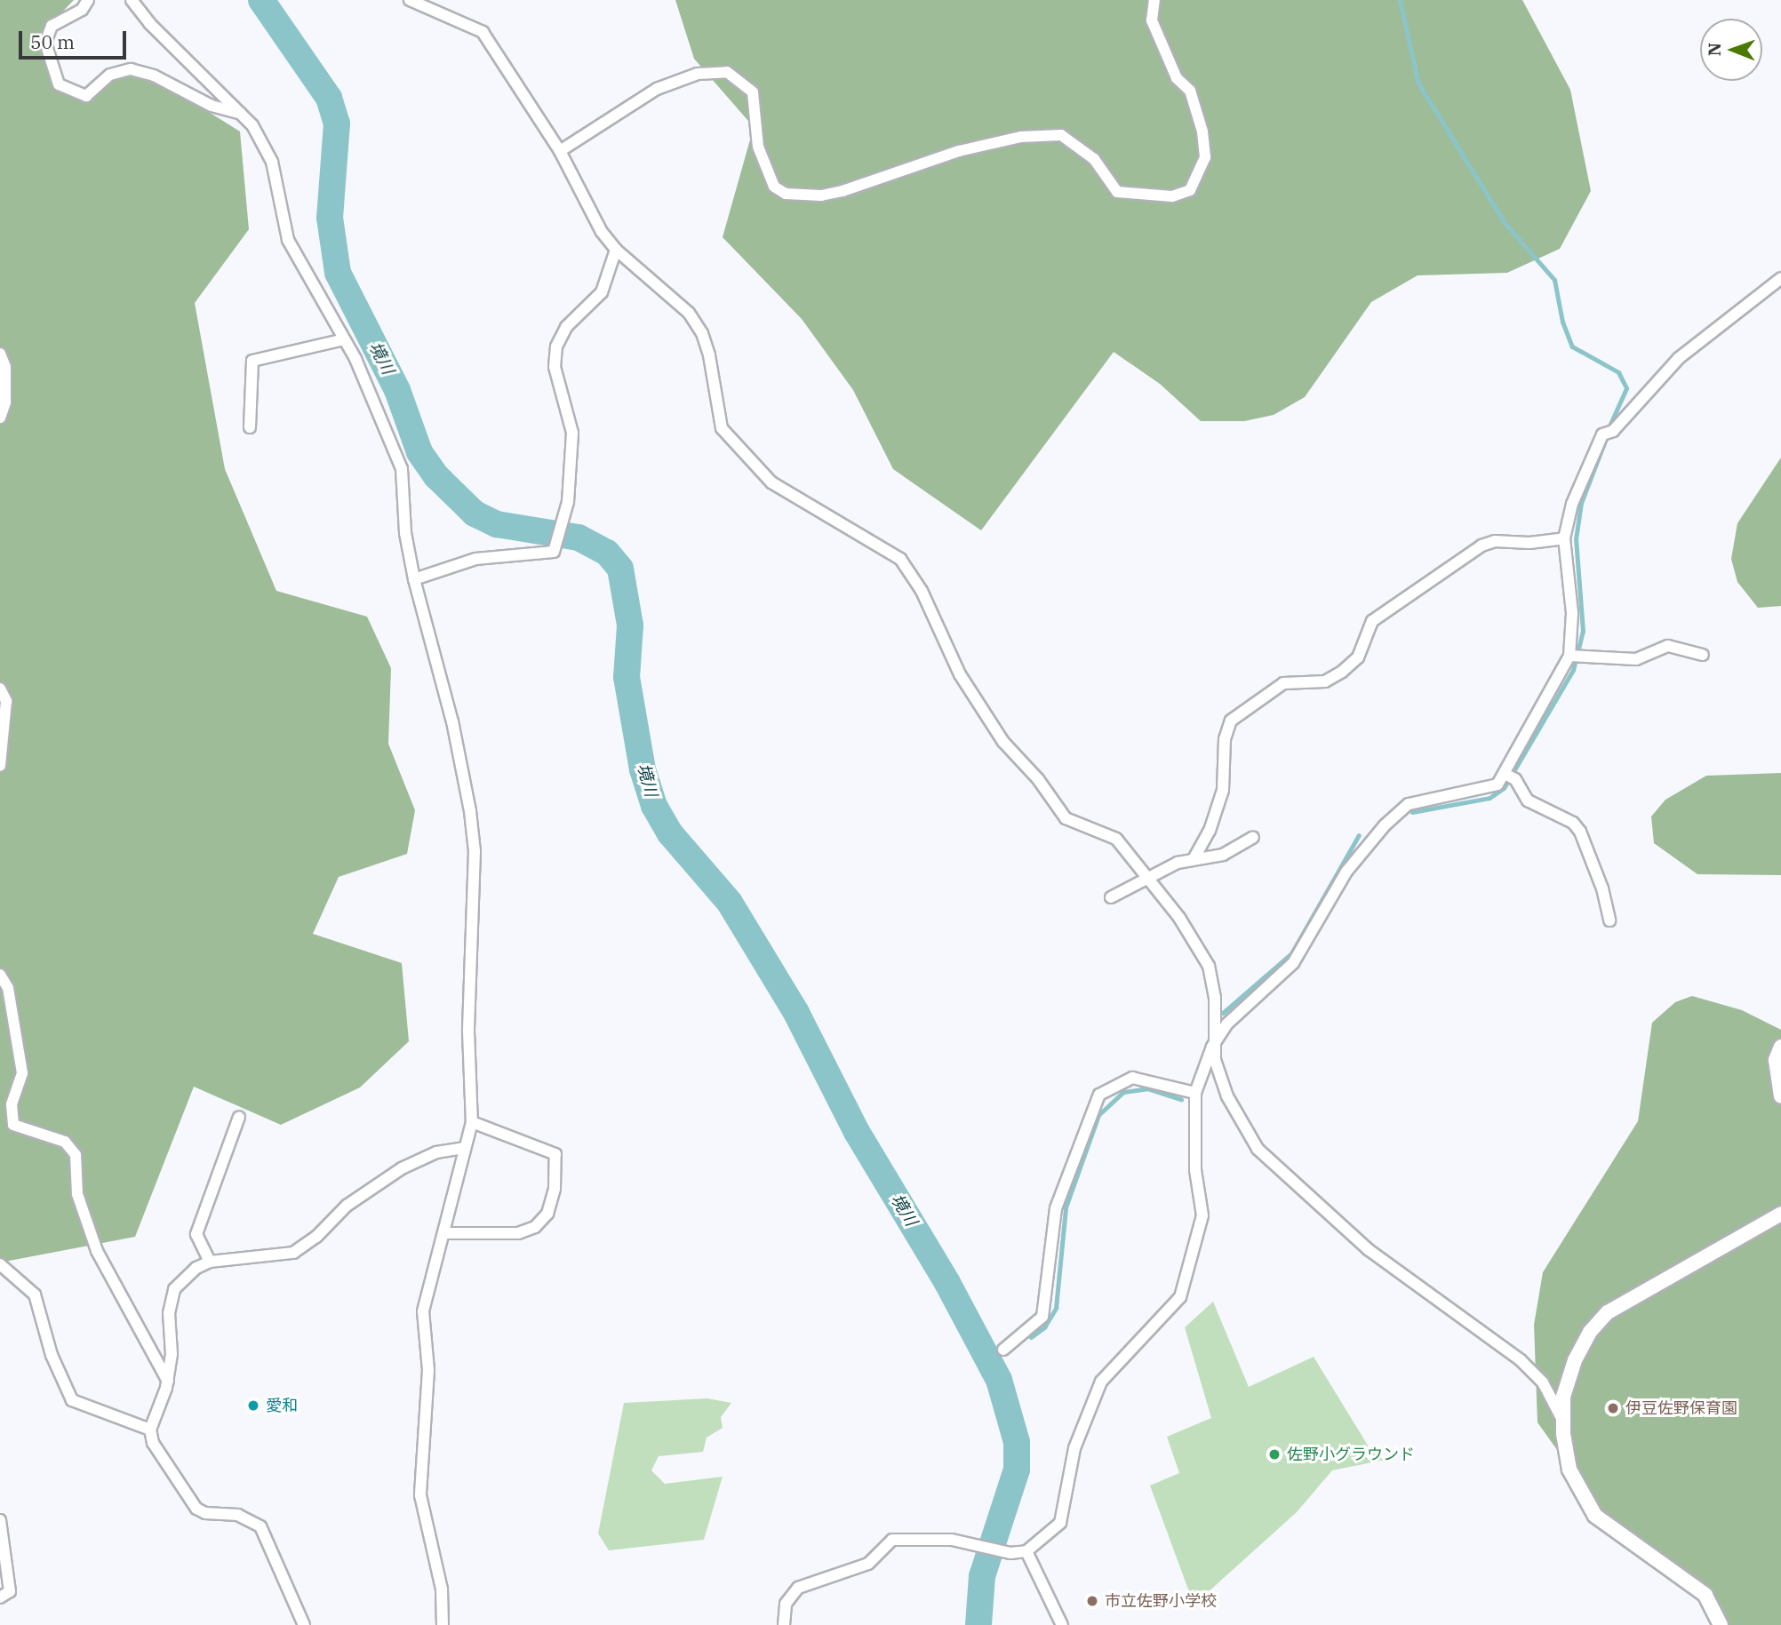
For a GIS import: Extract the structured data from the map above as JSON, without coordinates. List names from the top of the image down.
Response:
{
  "water": ["境川"],
  "places": [
    "愛和",
    "伊豆佐野保育園",
    "佐野小グラウンド",
    "市立佐野小学校"
  ],
  "scale_bar": "50 m",
  "north": "left"
}
